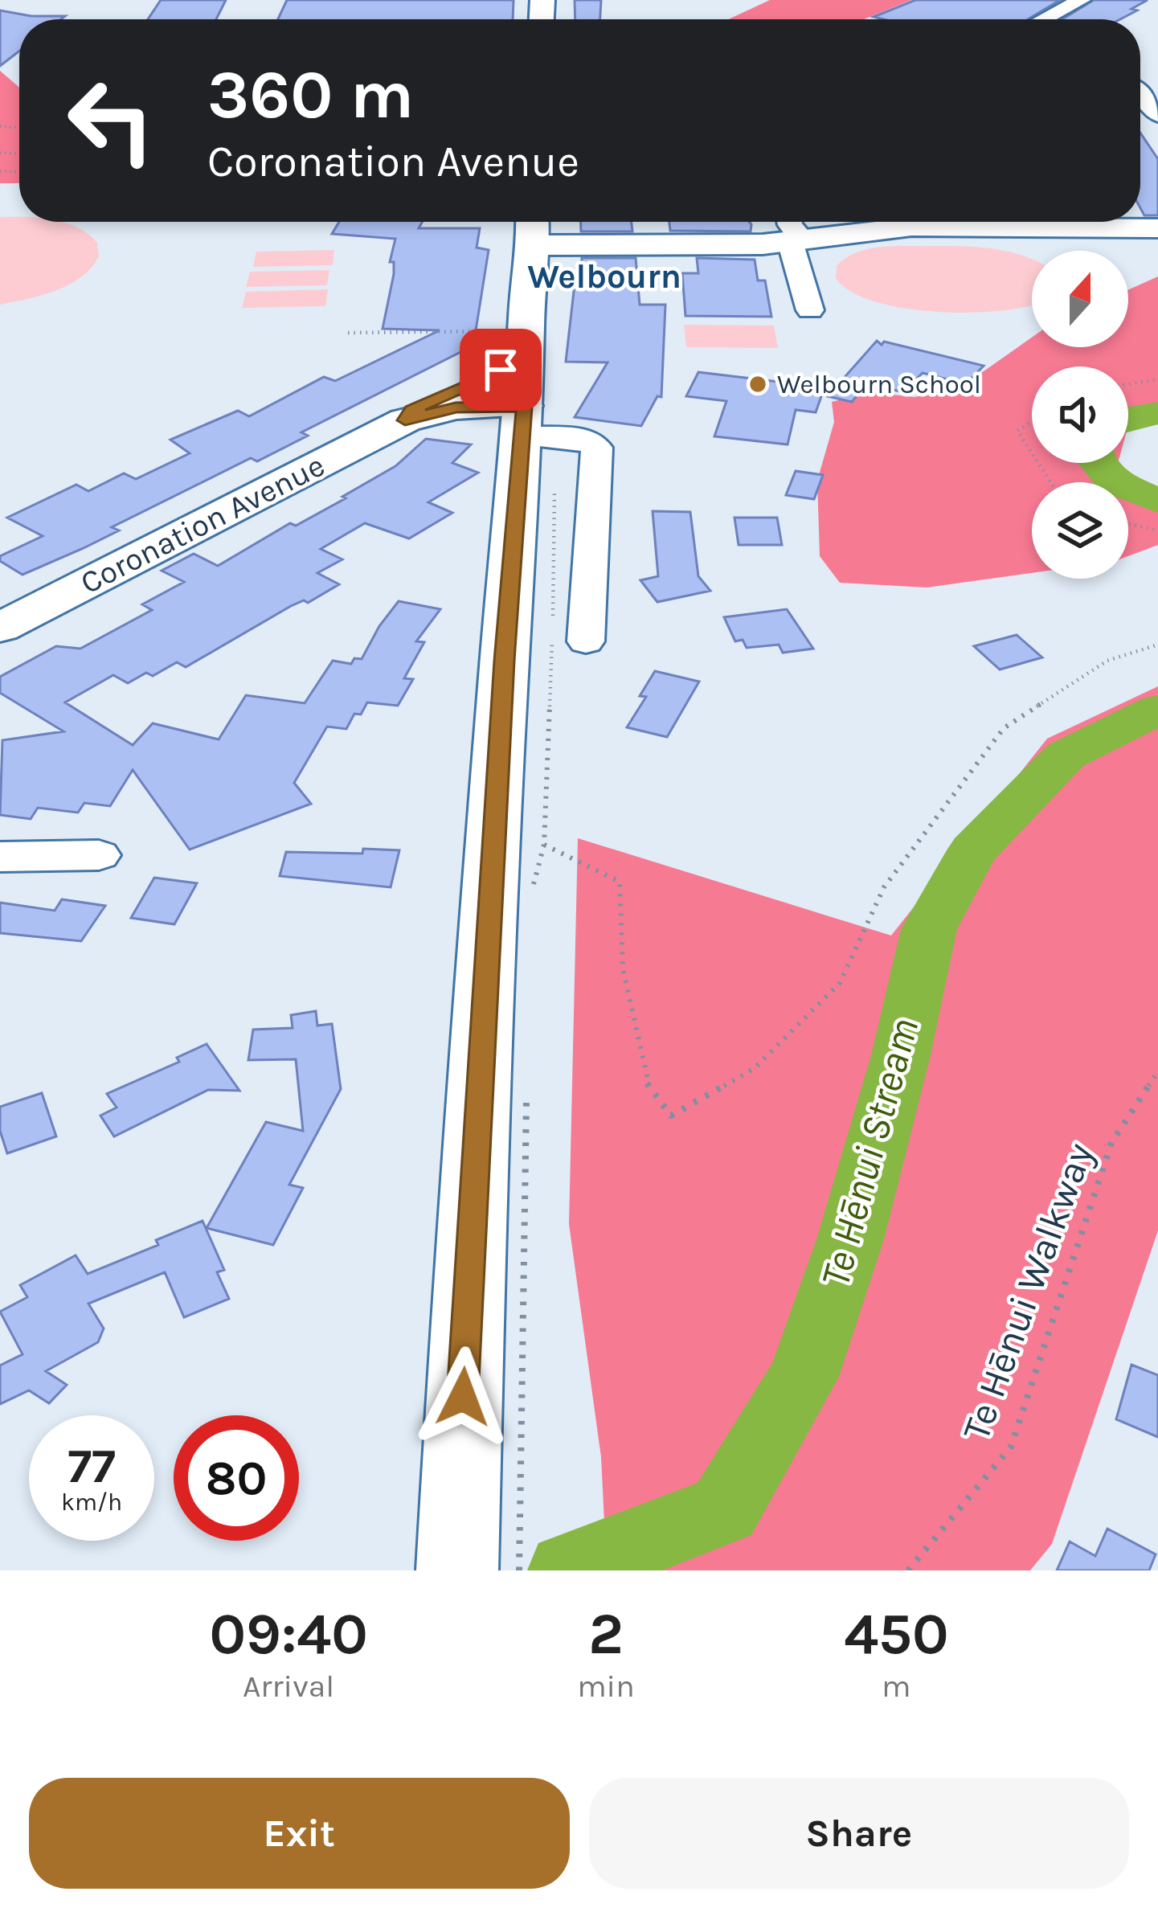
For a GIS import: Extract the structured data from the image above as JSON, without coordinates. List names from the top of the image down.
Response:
{
  "streets": {
    "main road": ["Coronation Avenue"],
    "path": ["Te Hēnui Walkway"]
  },
  "districts": ["Welbourn"],
  "water": ["Te Hēnui Stream"],
  "places": ["Welbourn School"],
  "north": "top",
  "page": {
    "turn": ["360 m", "Coronation Avenue"],
    "speed": "77 km/h",
    "limit": "80",
    "eta": [
      "09:40",
      "Arrival",
      "2",
      "min",
      "450",
      "m"
    ],
    "buttons": ["Exit", "Share"]
  }
}
